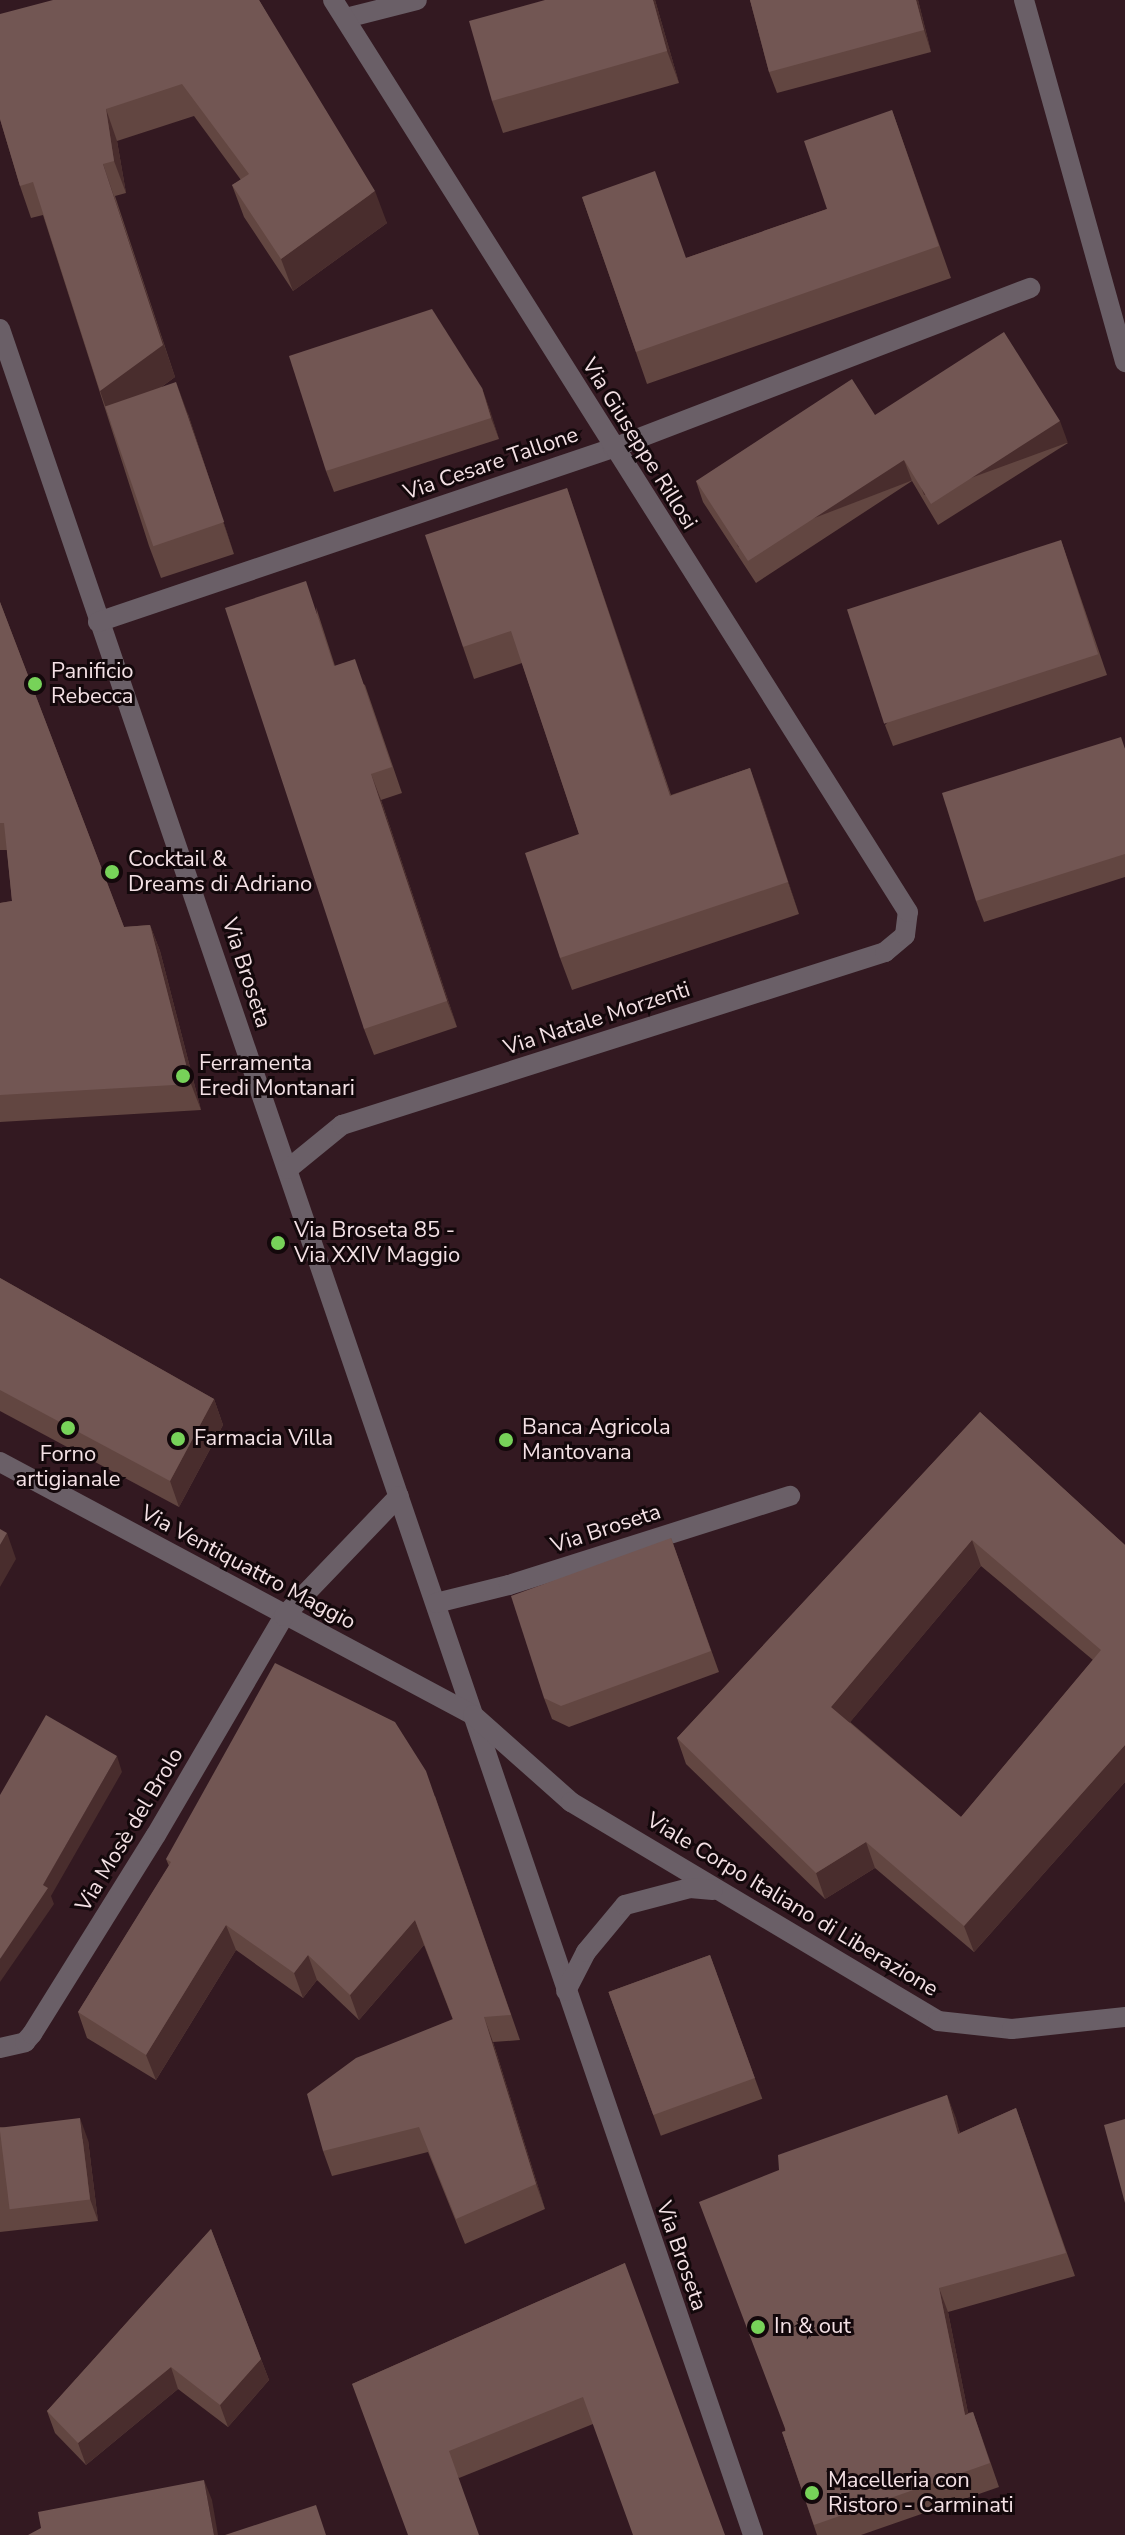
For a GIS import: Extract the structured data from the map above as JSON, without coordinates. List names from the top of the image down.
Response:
{
  "streets": {
    "street": [
      "Via Giuseppe Rillosi",
      "Via Cesare Tallone",
      "Via Broseta",
      "Via Natale Morzenti",
      "Via Ventiquattro Maggio",
      "Via Mosè del Brolo",
      "Viale Corpo Italiano di Liberazione"
    ]
  },
  "crossings": [
    ["Via Giuseppe Rillosi", "Via Cesare Tallone"],
    ["Via Giuseppe Rillosi", "Via Natale Morzenti"],
    ["Via Cesare Tallone", "Via Broseta"],
    ["Via Broseta", "Via Natale Morzenti"],
    ["Via Broseta", "Via Ventiquattro Maggio"],
    ["Via Broseta", "Viale Corpo Italiano di Liberazione"],
    ["Via Ventiquattro Maggio", "Via Mosè del Brolo"],
    ["Via Ventiquattro Maggio", "Viale Corpo Italiano di Liberazione"]
  ],
  "places": [
    "Panificio Rebecca",
    "Cocktail & Dreams di Adriano",
    "Ferramenta Eredi Montanari",
    "Via Broseta 85 - Via XXIV Maggio",
    "Forno artigianale",
    "Farmacia Villa",
    "Banca Agricola Mantovana",
    "In & out",
    "Macelleria con Ristoro - Carminati"
  ]
}
